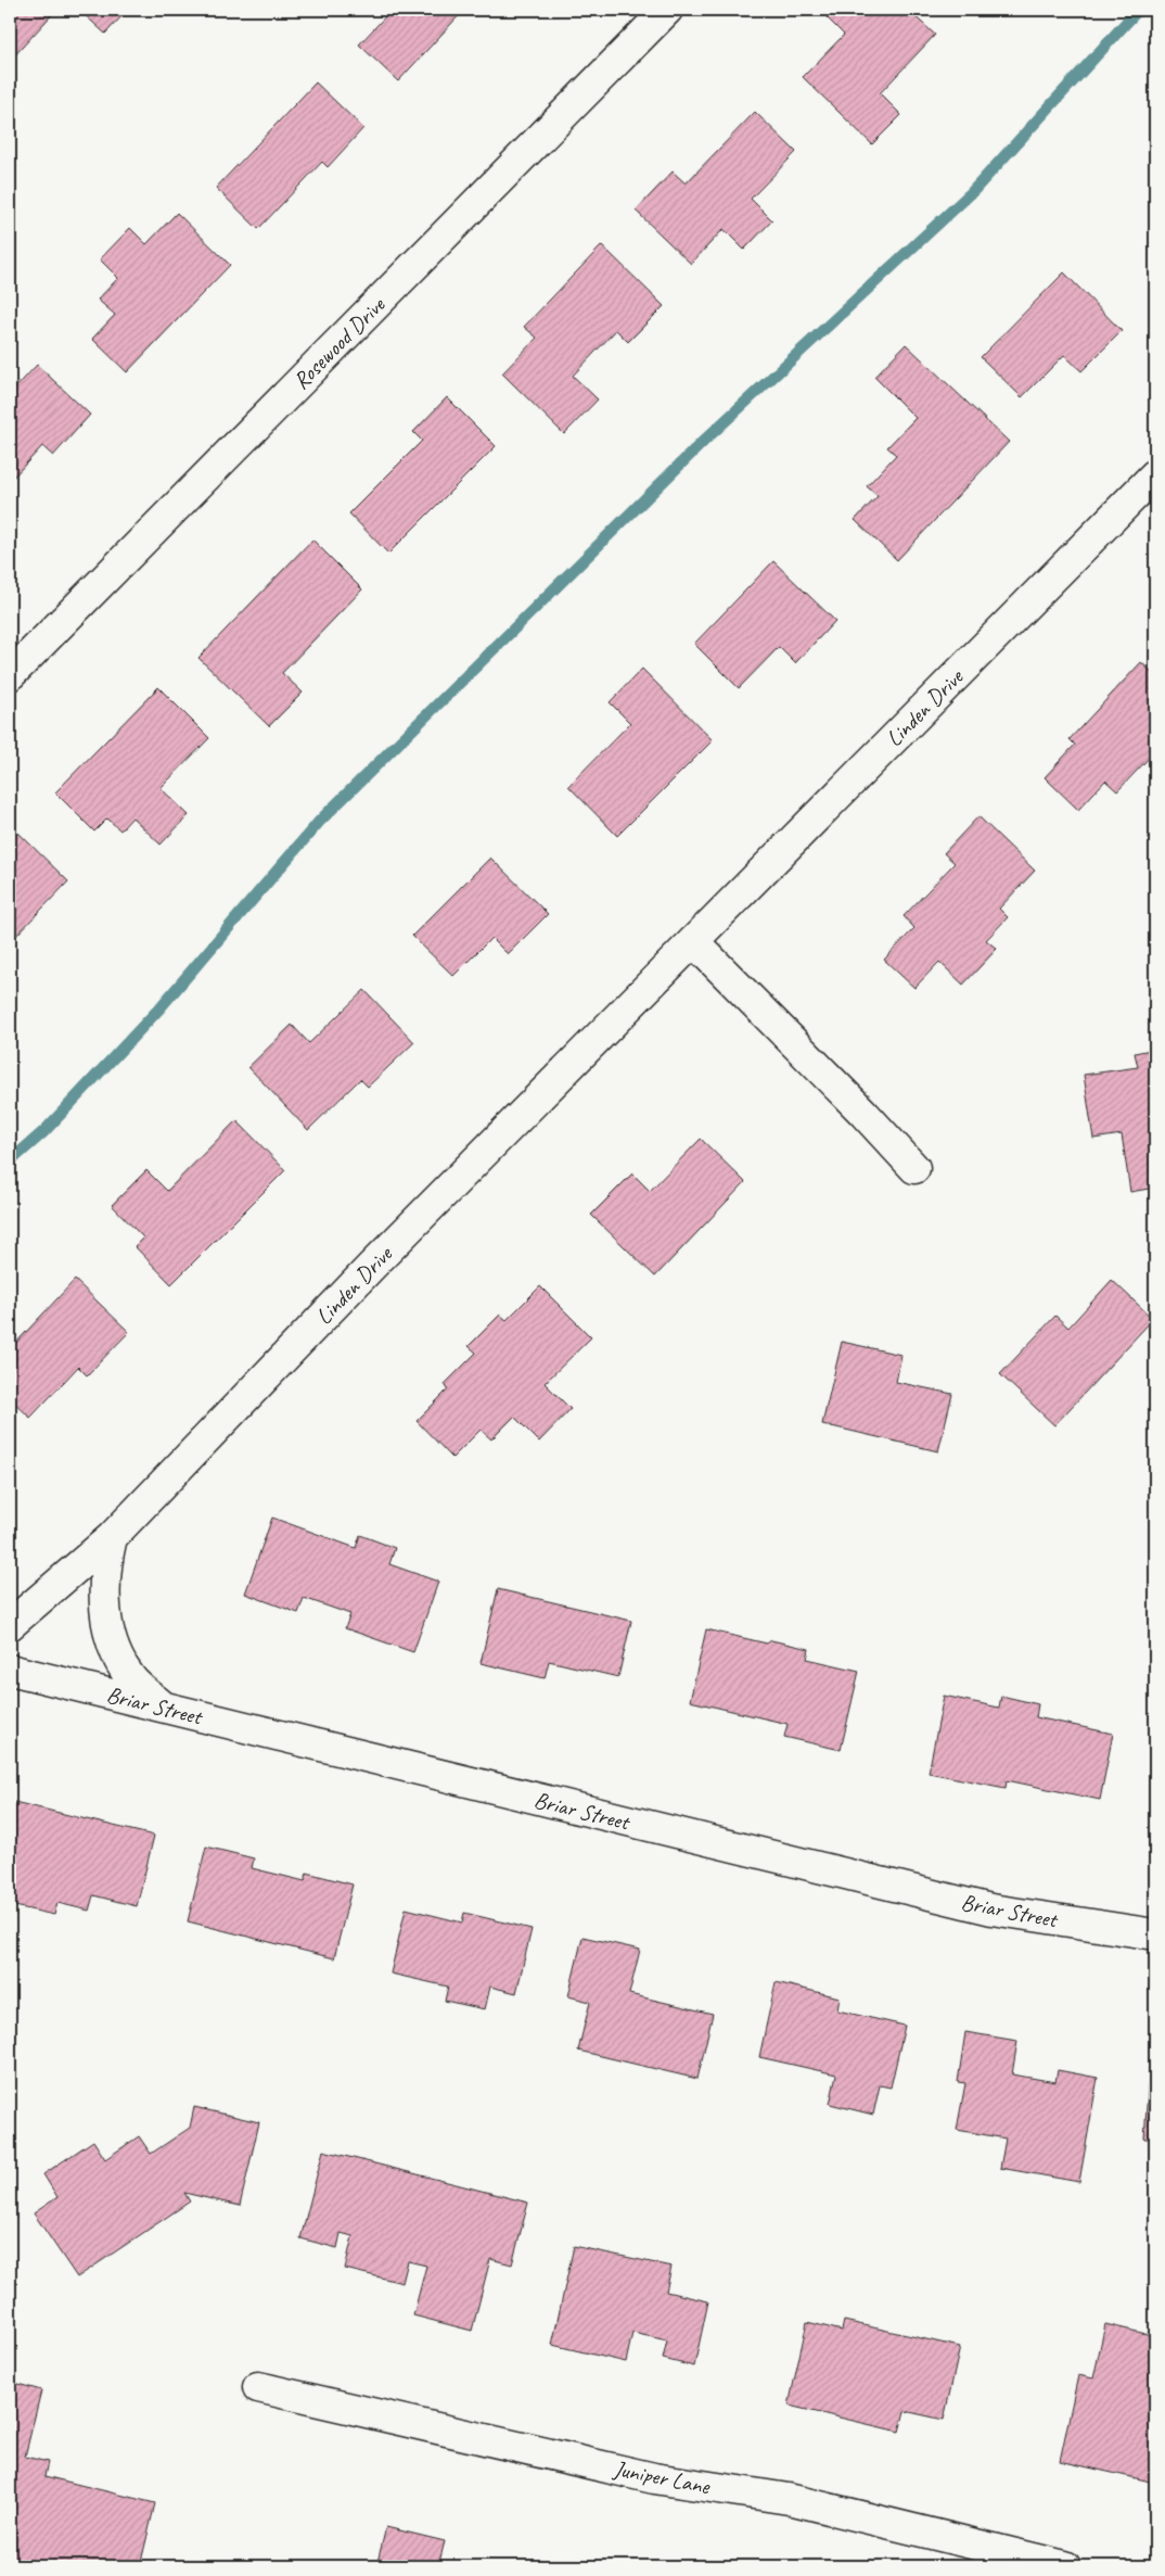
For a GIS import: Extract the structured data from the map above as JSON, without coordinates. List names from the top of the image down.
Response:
{
  "streets": {
    "street": [
      "Rosewood Drive",
      "Linden Drive",
      "Briar Street",
      "Juniper Lane"
    ]
  }
}
